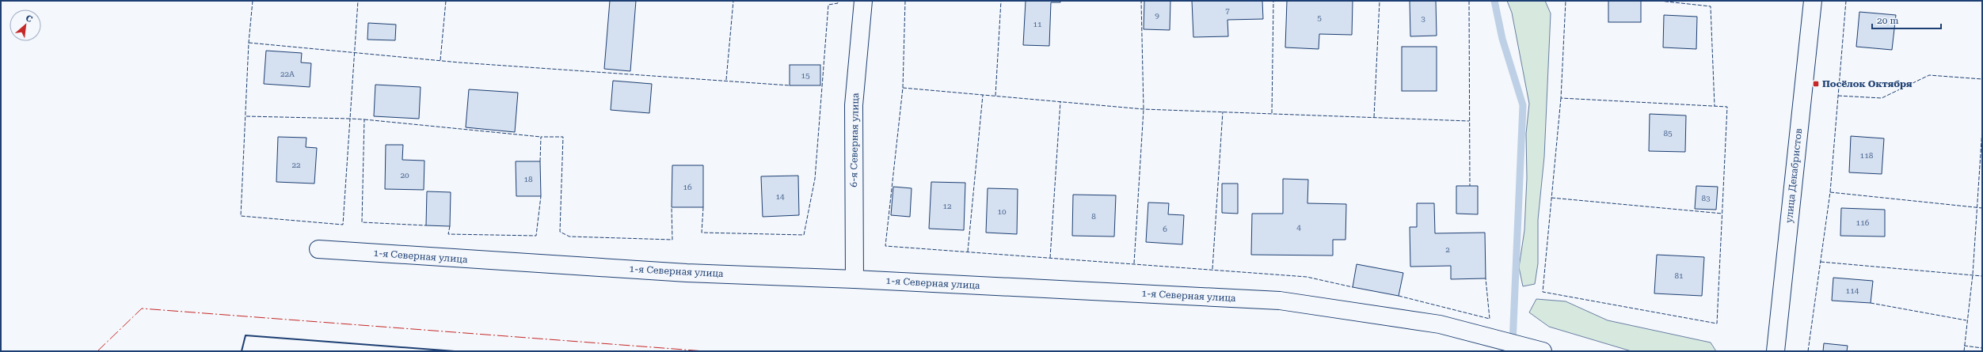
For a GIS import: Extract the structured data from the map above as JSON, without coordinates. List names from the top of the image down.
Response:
{
  "streets": {
    "main road": ["6-я Северная улица", "улица Декабристов", "1-я Северная улица"]
  },
  "crossings": [
    ["6-я Северная улица", "1-я Северная улица"]
  ],
  "places": {
    "transit": ["Посёлок Октября"]
  },
  "house_numbers": [
    "7",
    "9",
    "5",
    "3",
    "11",
    "22А",
    "15",
    "85",
    "118",
    "22",
    "20",
    "18",
    "16",
    "14",
    "83",
    "12",
    "10",
    "8",
    "116",
    "4",
    "6",
    "2",
    "81",
    "114"
  ],
  "scale_bar": "20 m",
  "north": "top right"
}
